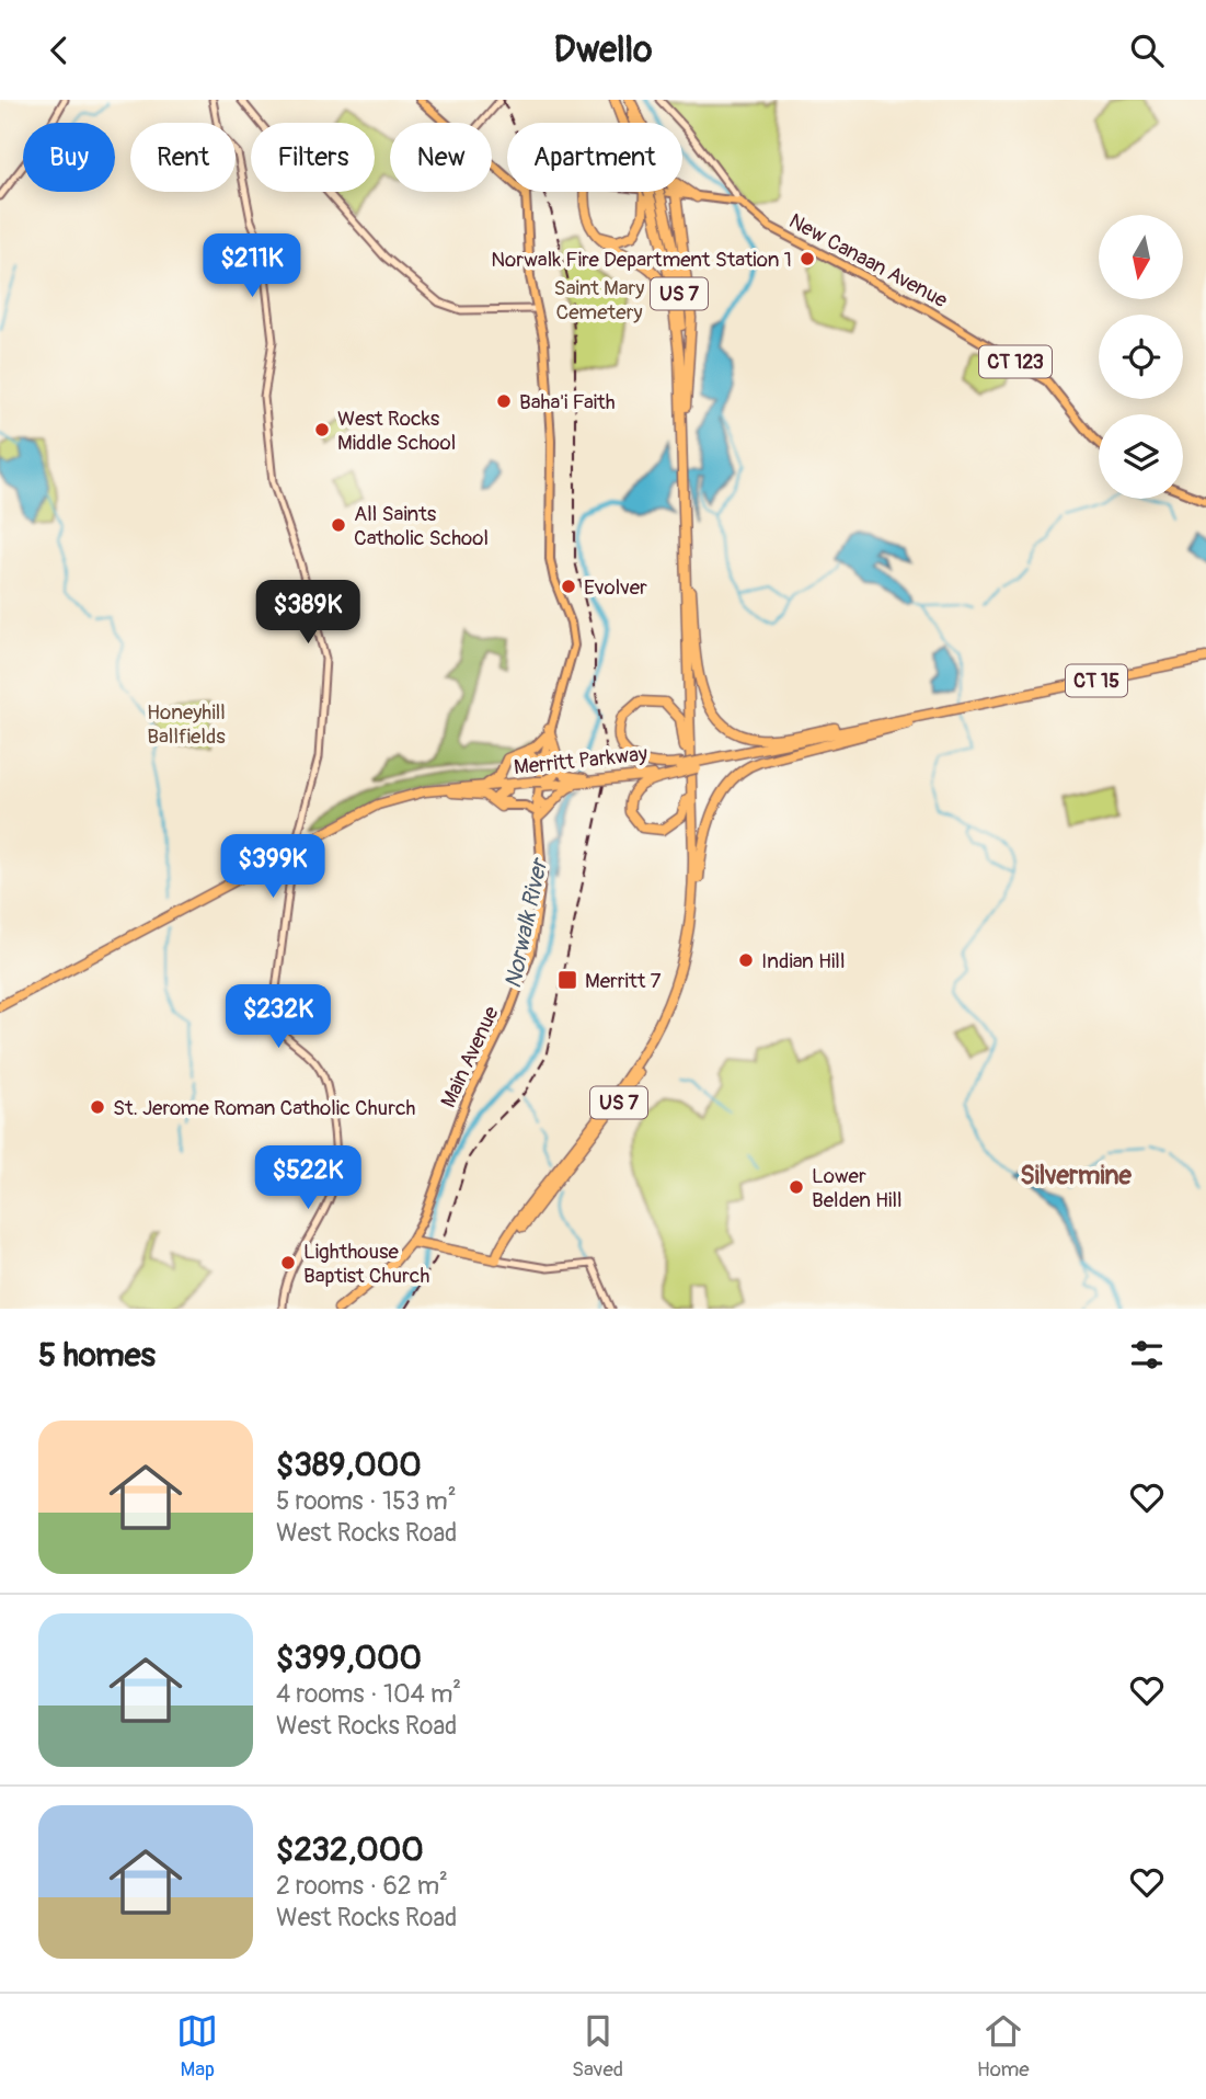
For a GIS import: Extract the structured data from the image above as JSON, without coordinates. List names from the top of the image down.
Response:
{
  "streets": {
    "highway": [
      "US 7",
      "CT 15",
      "Merritt Parkway",
      "Main Avenue"
    ],
    "main road": ["New Canaan Avenue", "CT 123"]
  },
  "crossings": [
    ["CT 15", "Merritt Parkway"]
  ],
  "districts": ["Silvermine"],
  "water": ["Norwalk River"],
  "parks": ["Saint Mary Cemetery", "Honeyhill Ballfields"],
  "places": {
    "other": [
      "Norwalk Fire Department Station 1",
      "Baha'i Faith",
      "West Rocks Middle School",
      "All Saints Catholic School",
      "Evolver",
      "Indian Hill",
      "St. Jerome Roman Catholic Church",
      "Lower Belden Hill",
      "Lighthouse Baptist Church"
    ],
    "transit": ["Merritt 7"]
  },
  "north": "bottom",
  "page": {
    "header": "Dwello",
    "chip": [
      "Buy",
      "Rent",
      "Filters",
      "New",
      "Apartment"
    ],
    "price": [
      "$211K",
      "$389K",
      "$399K",
      "$232K",
      "$522K"
    ],
    "heading": "5 homes",
    "list": [
      {
        "name": "$389,000",
        "note": "5 rooms · 153 m² · West Rocks Road"
      },
      {
        "name": "$399,000",
        "note": "4 rooms · 104 m² · West Rocks Road"
      },
      {
        "name": "$232,000",
        "note": "2 rooms · 62 m² · West Rocks Road"
      }
    ],
    "tabs": ["Map", "Saved", "Home"]
  }
}
